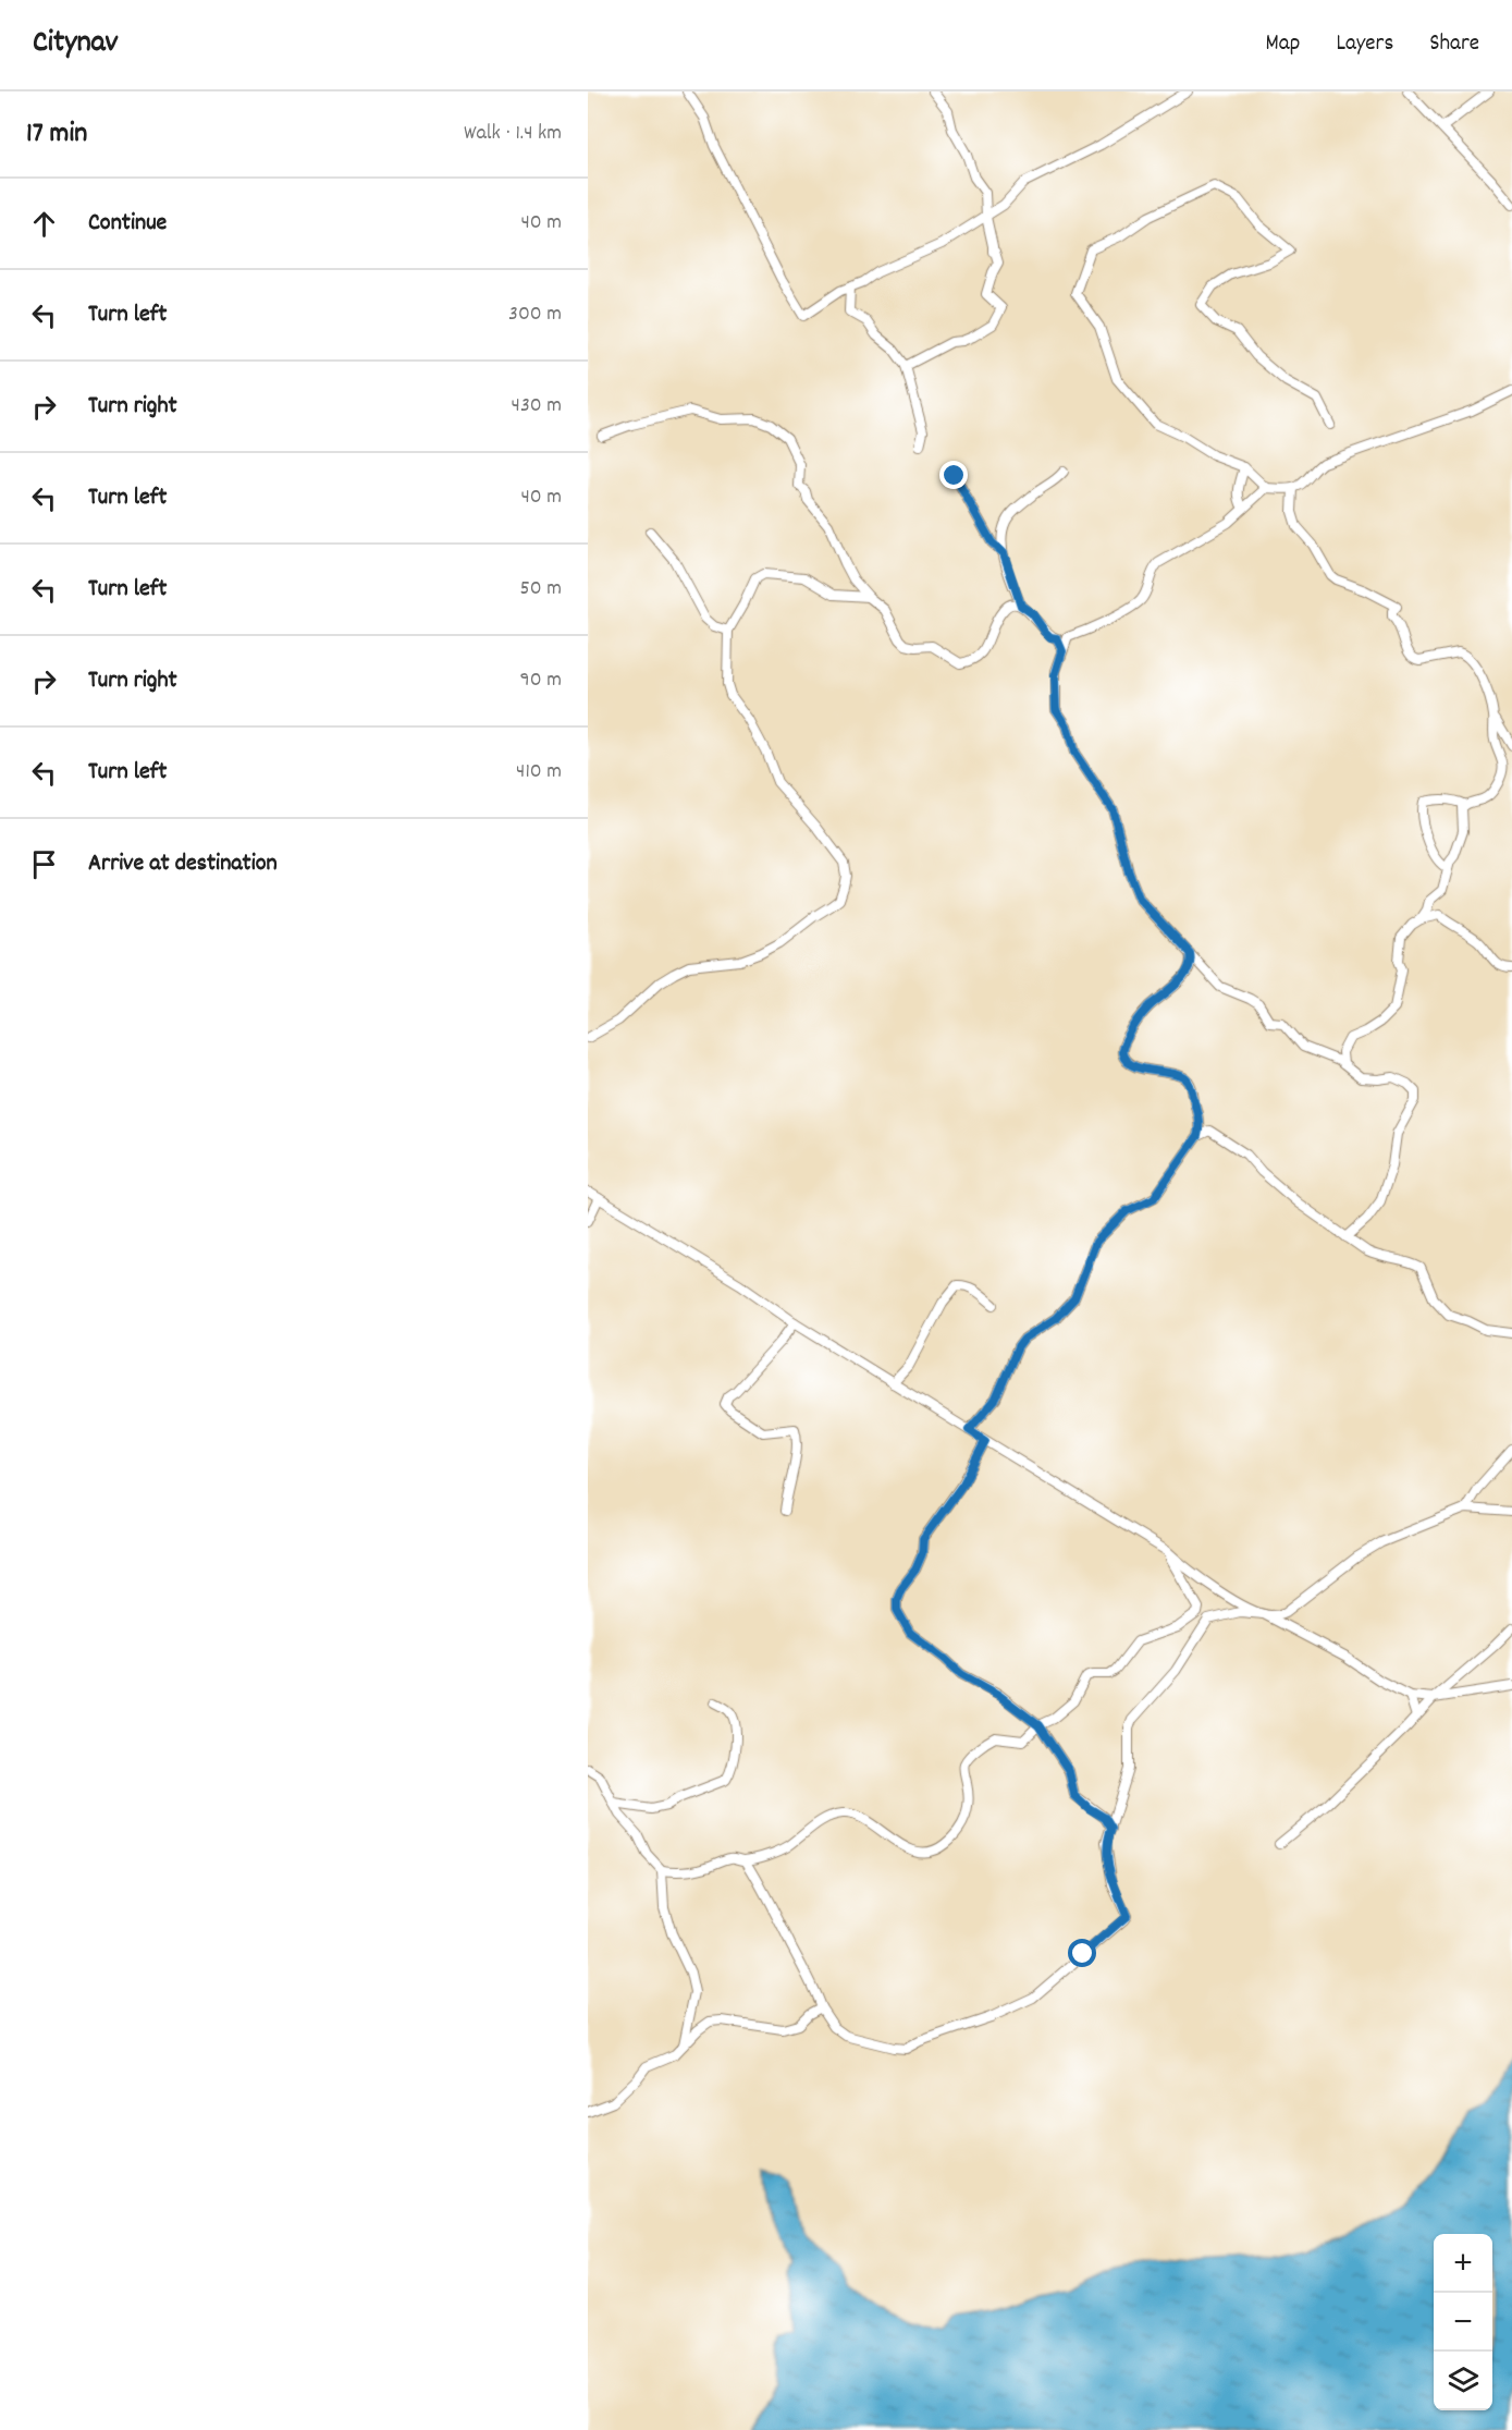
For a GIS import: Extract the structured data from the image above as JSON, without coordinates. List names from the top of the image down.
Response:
{
  "page": {
    "header": "Citynav",
    "nav": ["Map", "Layers", "Share"],
    "heading": ["17 min", "Walk · 1.4 km"],
    "list": [
      ["Continue", "40 m"],
      ["Turn left", "300 m"],
      ["Turn right", "430 m"],
      ["Turn left", "40 m"],
      ["Turn left", "50 m"],
      ["Turn right", "90 m"],
      ["Turn left", "410 m"],
      "Arrive at destination"
    ],
    "map_buttons": ["+", "−"]
  }
}
